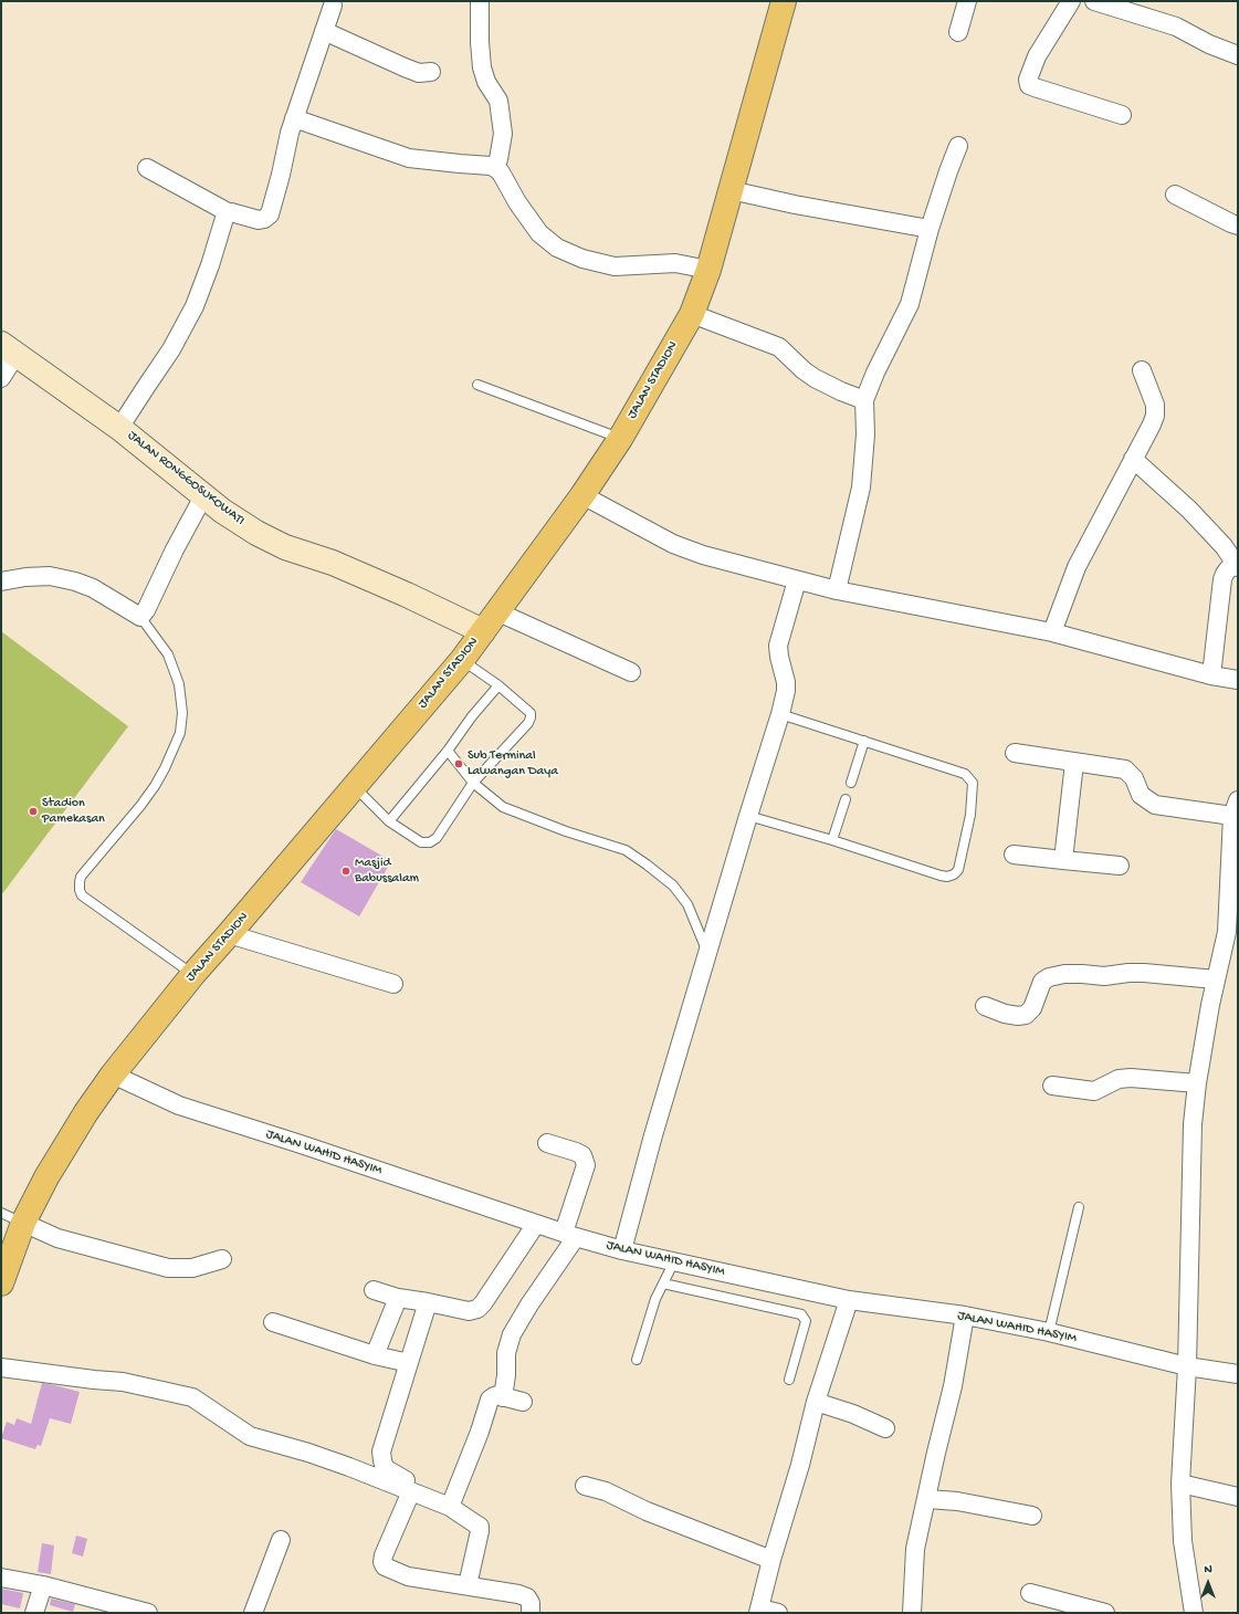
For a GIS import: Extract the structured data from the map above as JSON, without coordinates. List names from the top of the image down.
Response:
{
  "streets": {
    "main road": ["JALAN STADION", "JALAN RONGGOSUKOWATI"],
    "street": ["JALAN WAHID HASYIM"]
  },
  "crossings": [
    ["JALAN STADION", "JALAN RONGGOSUKOWATI"],
    ["JALAN STADION", "JALAN WAHID HASYIM"]
  ],
  "places": ["Sub Terminal Lawangan Daya", "Stadion Pamekasan", "Masjid Babussalam"],
  "north": "top"
}
